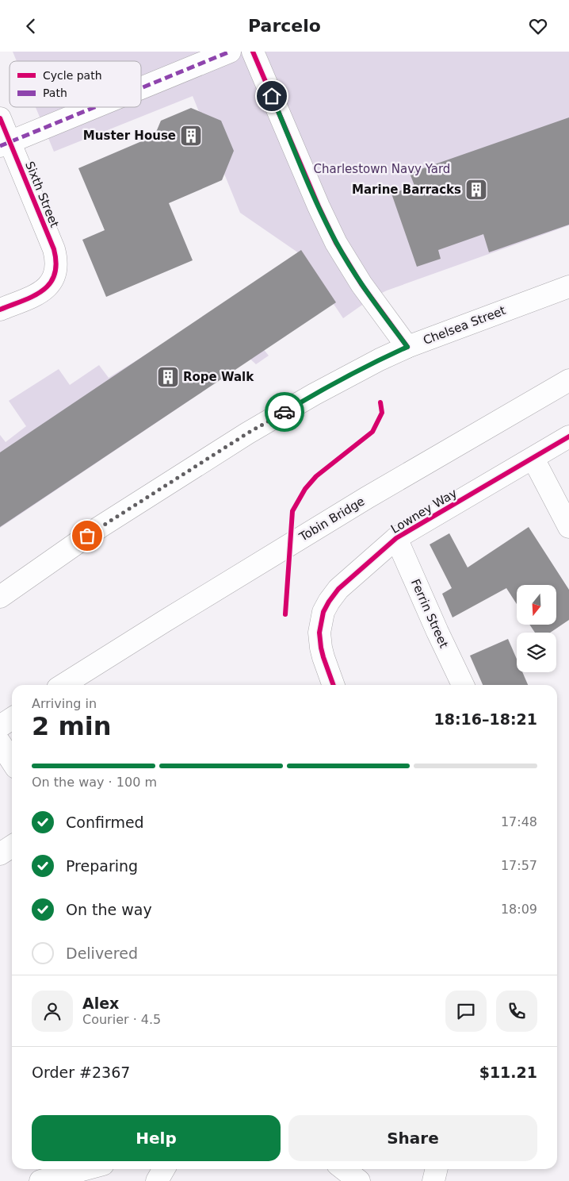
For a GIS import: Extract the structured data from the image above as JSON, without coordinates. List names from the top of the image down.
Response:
{
  "streets": {
    "main road": [
      "Sixth Street",
      "Chelsea Street",
      "Lowney Way",
      "Tobin Bridge",
      "Ferrin Street"
    ]
  },
  "crossings": [
    ["Lowney Way", "Ferrin Street"]
  ],
  "parks": ["Charlestown Navy Yard"],
  "places": {
    "building": ["Muster House", "Marine Barracks", "Rope Walk"]
  },
  "legend": ["Cycle path", "Path"],
  "north": "bottom",
  "page": {
    "header": "Parcelo",
    "heading": ["2 min", "Arriving in", "18:16–18:21"],
    "panel": [
      "Alex",
      "Courier · 4.5",
      "Order #2367",
      "$11.21"
    ],
    "bar": "On the way · 100 m",
    "list": [
      ["Confirmed", "17:48"],
      ["Preparing", "17:57"],
      ["On the way", "18:09"],
      "Delivered"
    ],
    "buttons": ["Help", "Share"]
  }
}
